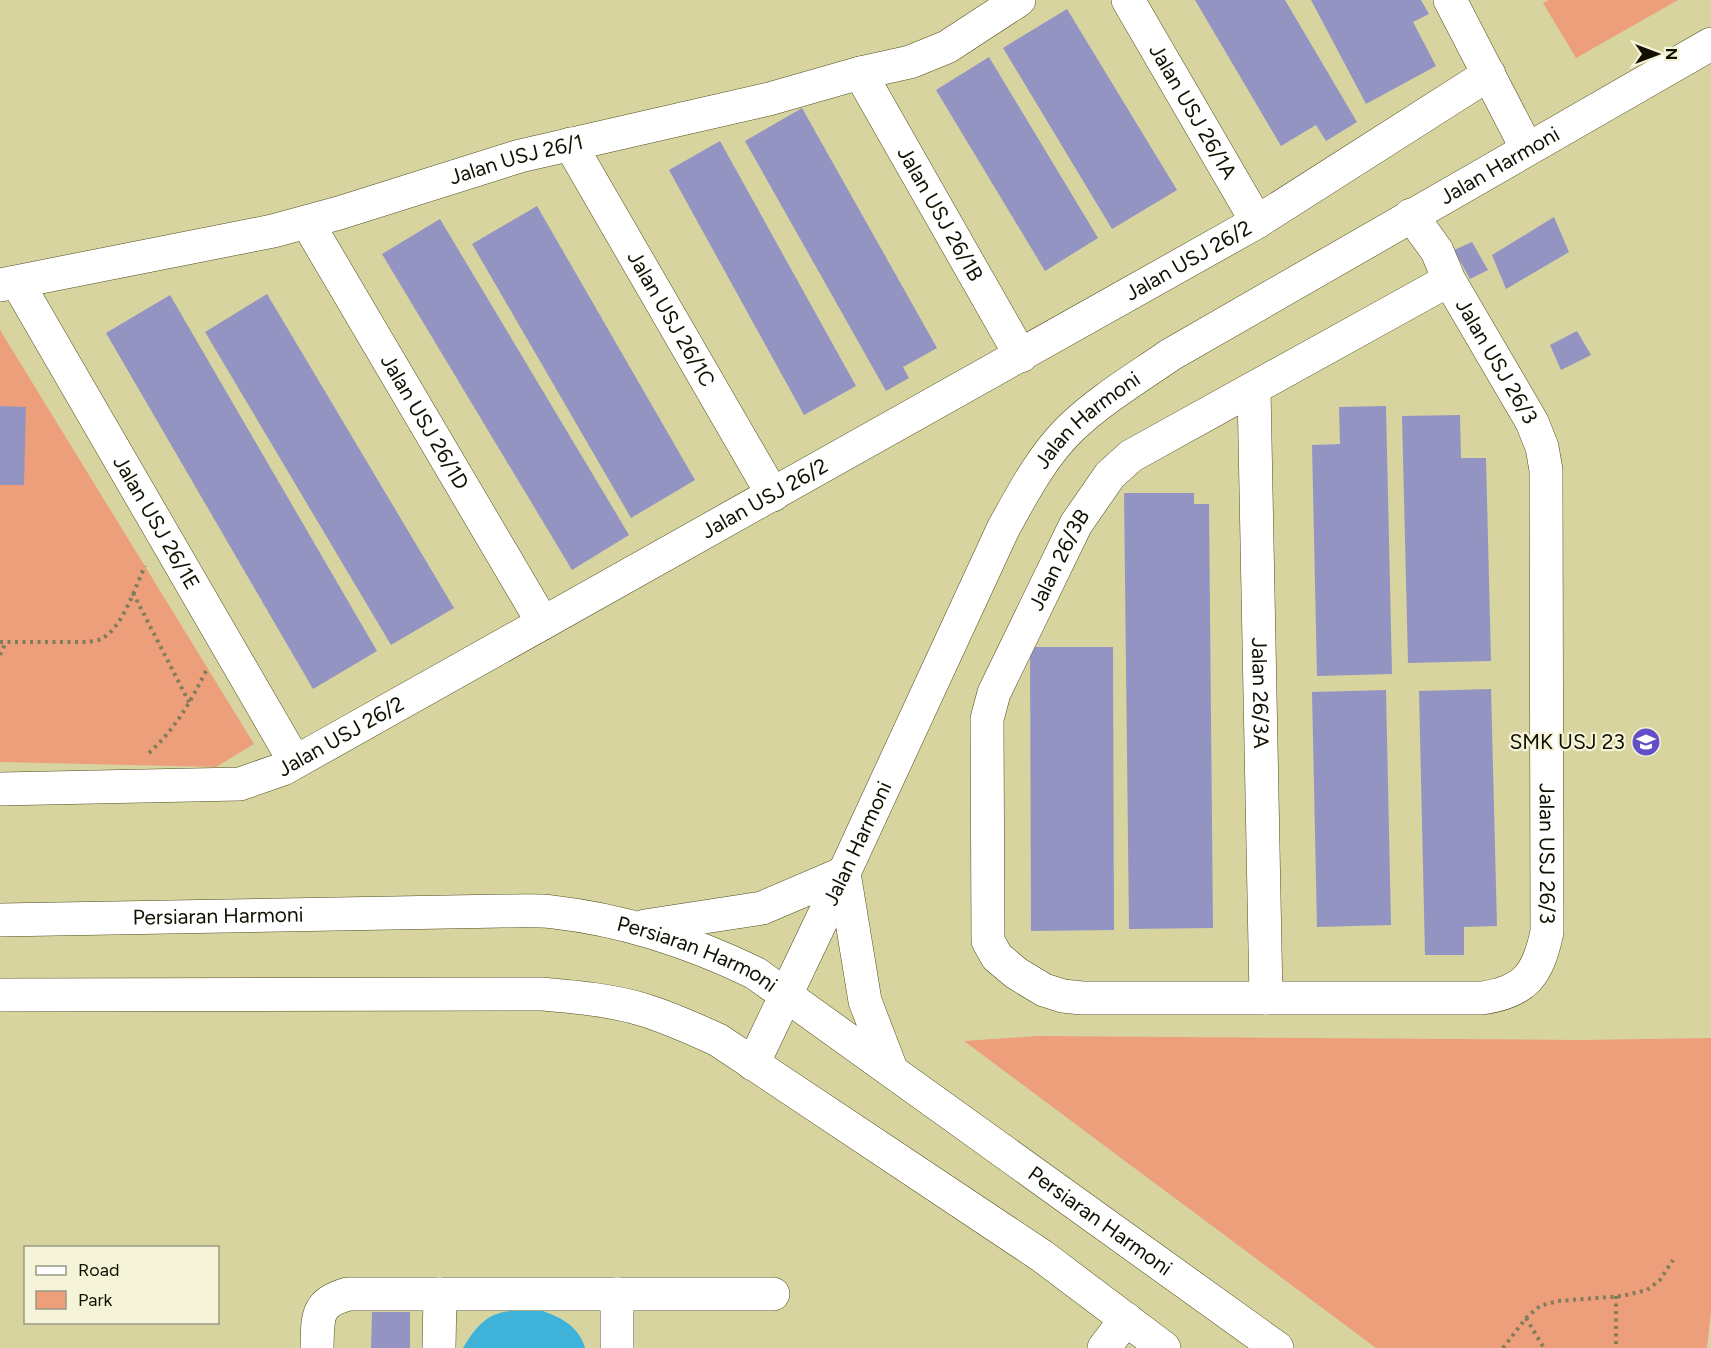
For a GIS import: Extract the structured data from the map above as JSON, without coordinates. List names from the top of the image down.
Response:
{
  "streets": {
    "street": [
      "Jalan USJ 26/1A",
      "Jalan USJ 26/1",
      "Jalan Harmoni",
      "Jalan USJ 26/1B",
      "Jalan USJ 26/2",
      "Jalan USJ 26/1C",
      "Jalan USJ 26/3",
      "Jalan USJ 26/1D",
      "Jalan USJ 26/1E",
      "Jalan 26/3B",
      "Jalan 26/3A",
      "Persiaran Harmoni"
    ]
  },
  "crossings": [
    ["Jalan USJ 26/1A", "Jalan USJ 26/2"],
    ["Jalan USJ 26/1", "Jalan USJ 26/1B"],
    ["Jalan USJ 26/1", "Jalan USJ 26/1C"],
    ["Jalan USJ 26/1", "Jalan USJ 26/1D"],
    ["Jalan USJ 26/1", "Jalan USJ 26/1E"],
    ["Jalan Harmoni", "Jalan USJ 26/3"],
    ["Jalan Harmoni", "Persiaran Harmoni"],
    ["Jalan USJ 26/1B", "Jalan USJ 26/2"],
    ["Jalan USJ 26/2", "Jalan USJ 26/1C"],
    ["Jalan USJ 26/2", "Jalan USJ 26/1D"],
    ["Jalan USJ 26/2", "Jalan USJ 26/1E"],
    ["Jalan USJ 26/3", "Jalan 26/3B"],
    ["Jalan USJ 26/3", "Jalan 26/3A"],
    ["Jalan 26/3B", "Jalan 26/3A"]
  ],
  "places": {
    "school or university": ["SMK USJ 23"]
  },
  "legend": ["Road", "Park"],
  "north": "right"
}
